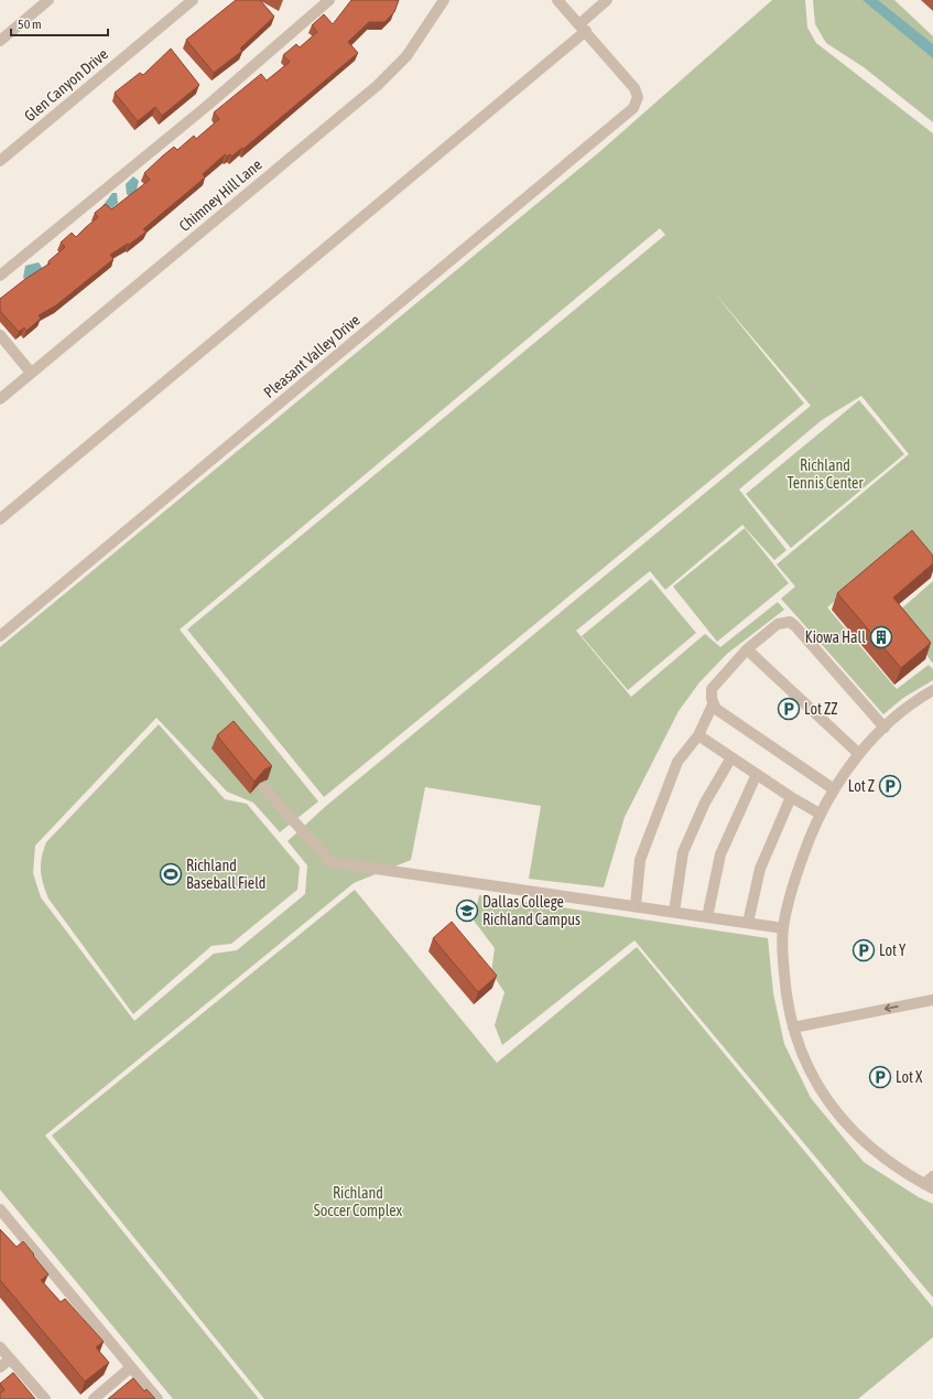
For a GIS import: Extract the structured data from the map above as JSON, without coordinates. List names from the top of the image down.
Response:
{
  "streets": {
    "street": ["Glen Canyon Drive", "Chimney Hill Lane", "Pleasant Valley Drive"]
  },
  "parks": ["Richland Tennis Center", "Richland Soccer Complex"],
  "places": {
    "building": ["Kiowa Hall"],
    "parking": [
      "Lot ZZ",
      "Lot Z",
      "Lot Y",
      "Lot X"
    ],
    "sports": ["Richland Baseball Field"],
    "school or university": ["Dallas College Richland Campus"]
  },
  "scale_bar": "50 m"
}
